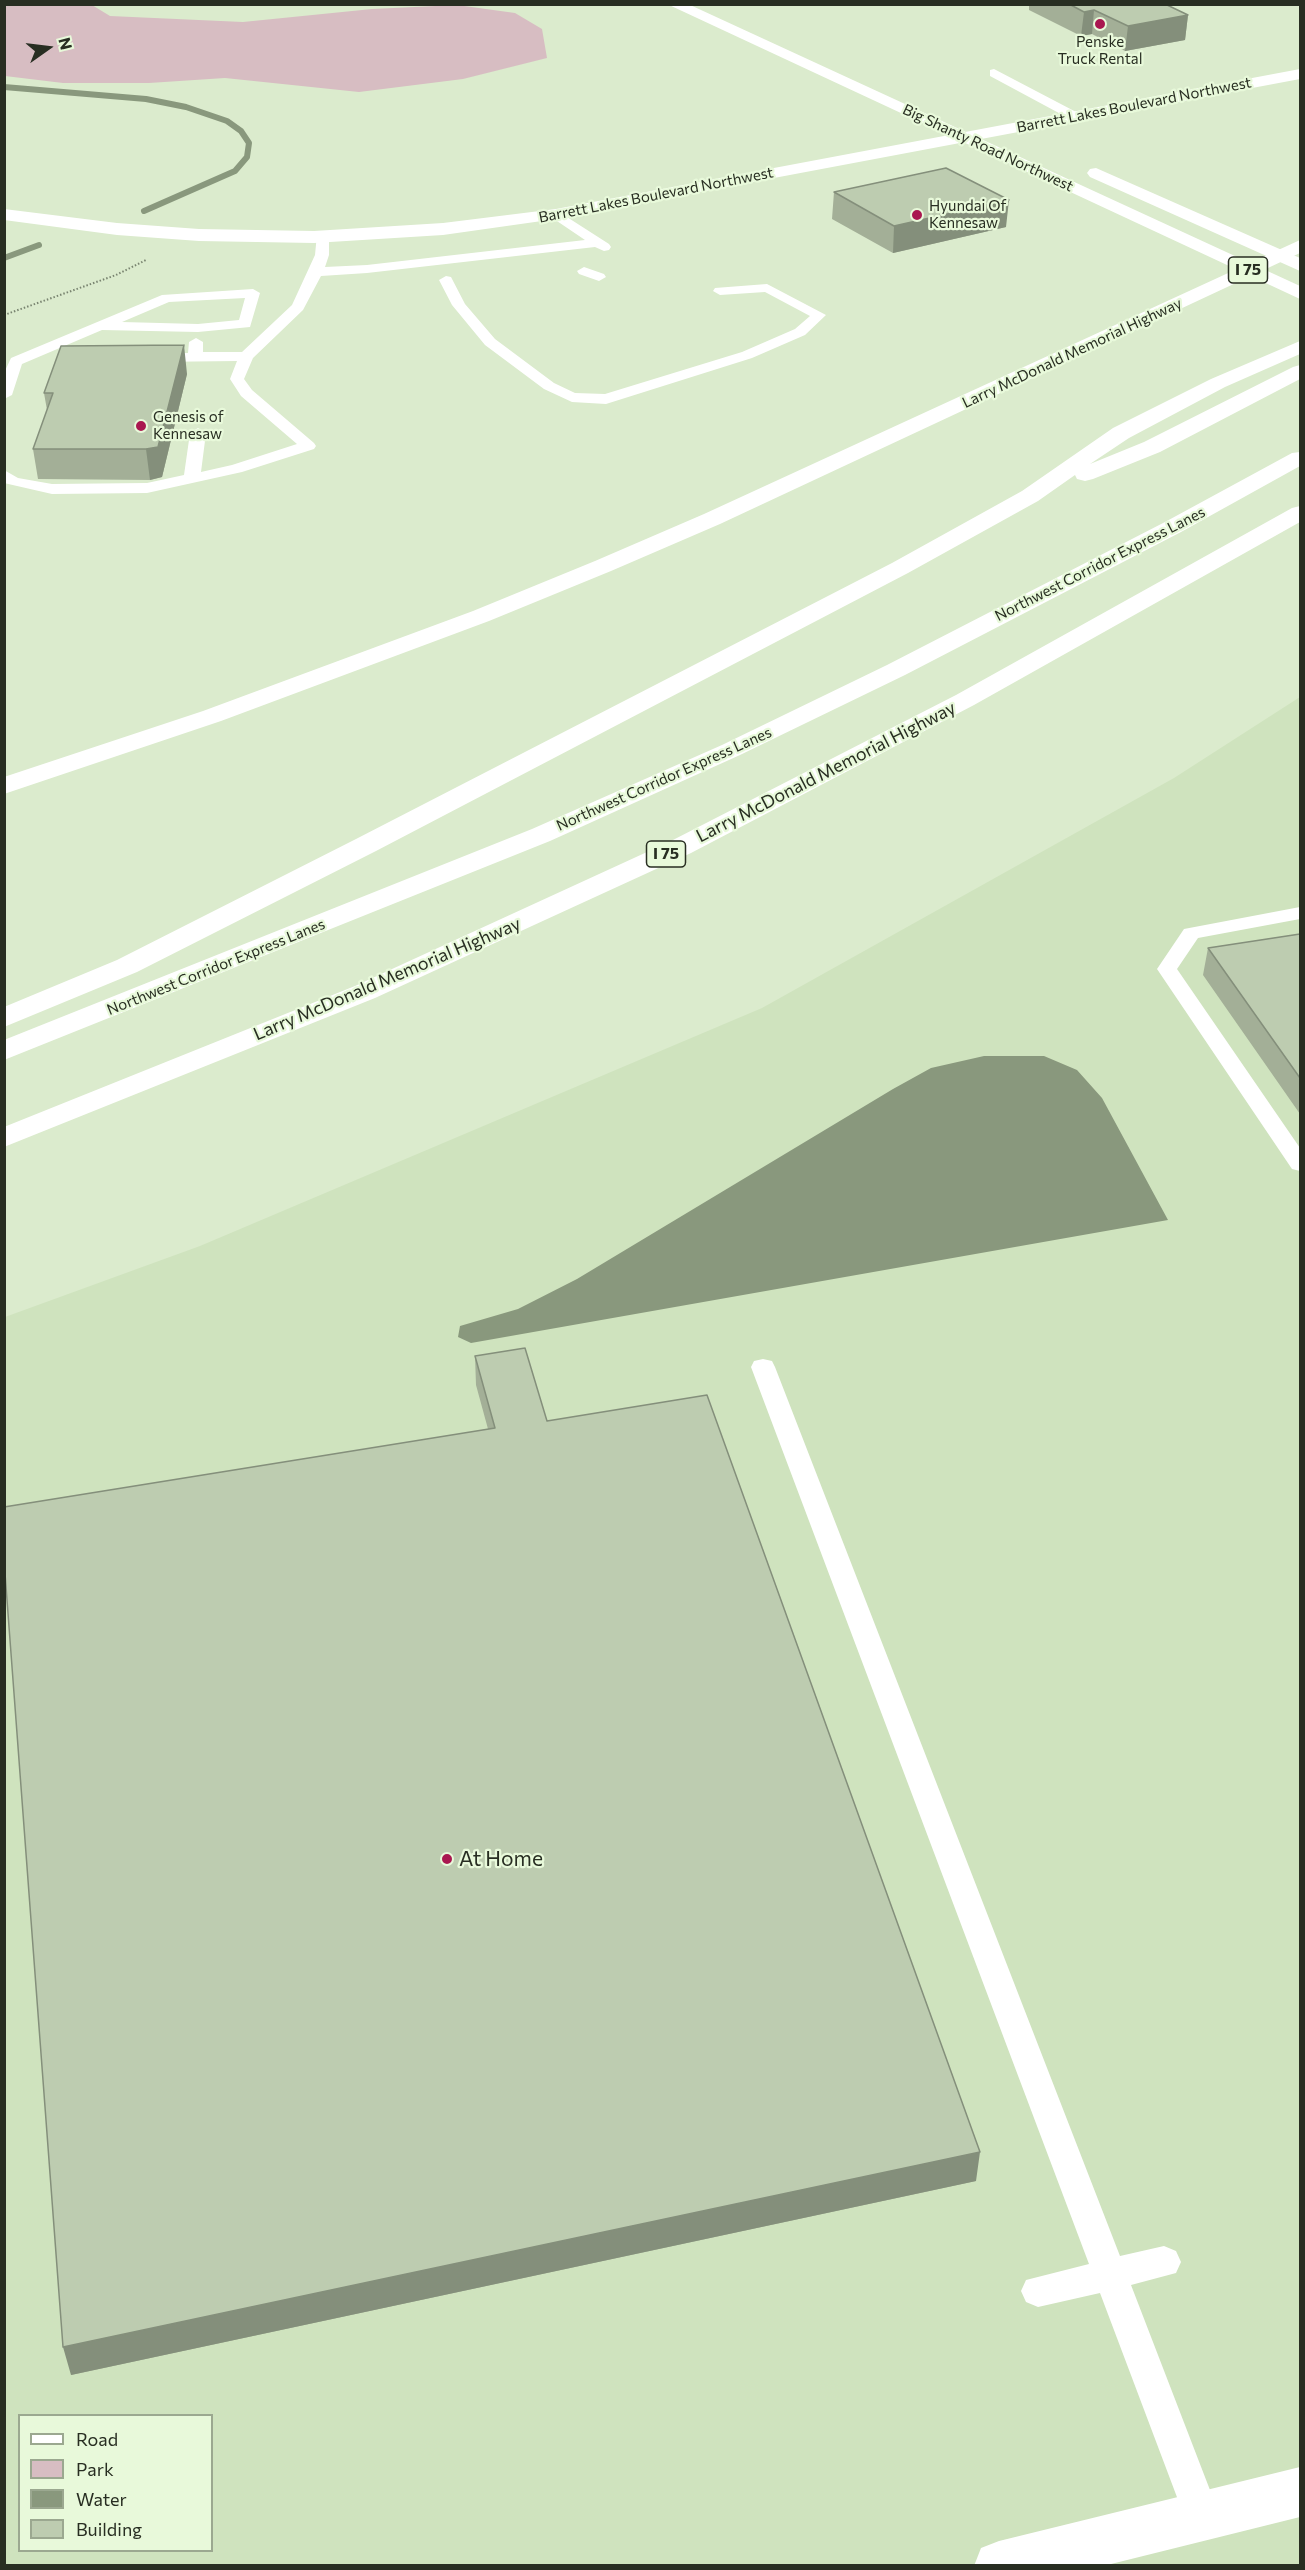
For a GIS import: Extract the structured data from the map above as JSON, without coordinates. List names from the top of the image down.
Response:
{
  "streets": {
    "main road": [
      "Barrett Lakes Boulevard Northwest",
      "Big Shanty Road Northwest",
      "I 75",
      "Larry McDonald Memorial Highway",
      "Northwest Corridor Express Lanes"
    ]
  },
  "crossings": [
    ["Barrett Lakes Boulevard Northwest", "Big Shanty Road Northwest"]
  ],
  "places": [
    "Penske Truck Rental",
    "Hyundai Of Kennesaw",
    "Genesis of Kennesaw",
    "At Home"
  ],
  "legend": [
    "Road",
    "Park",
    "Water",
    "Building"
  ],
  "north": "right"
}
